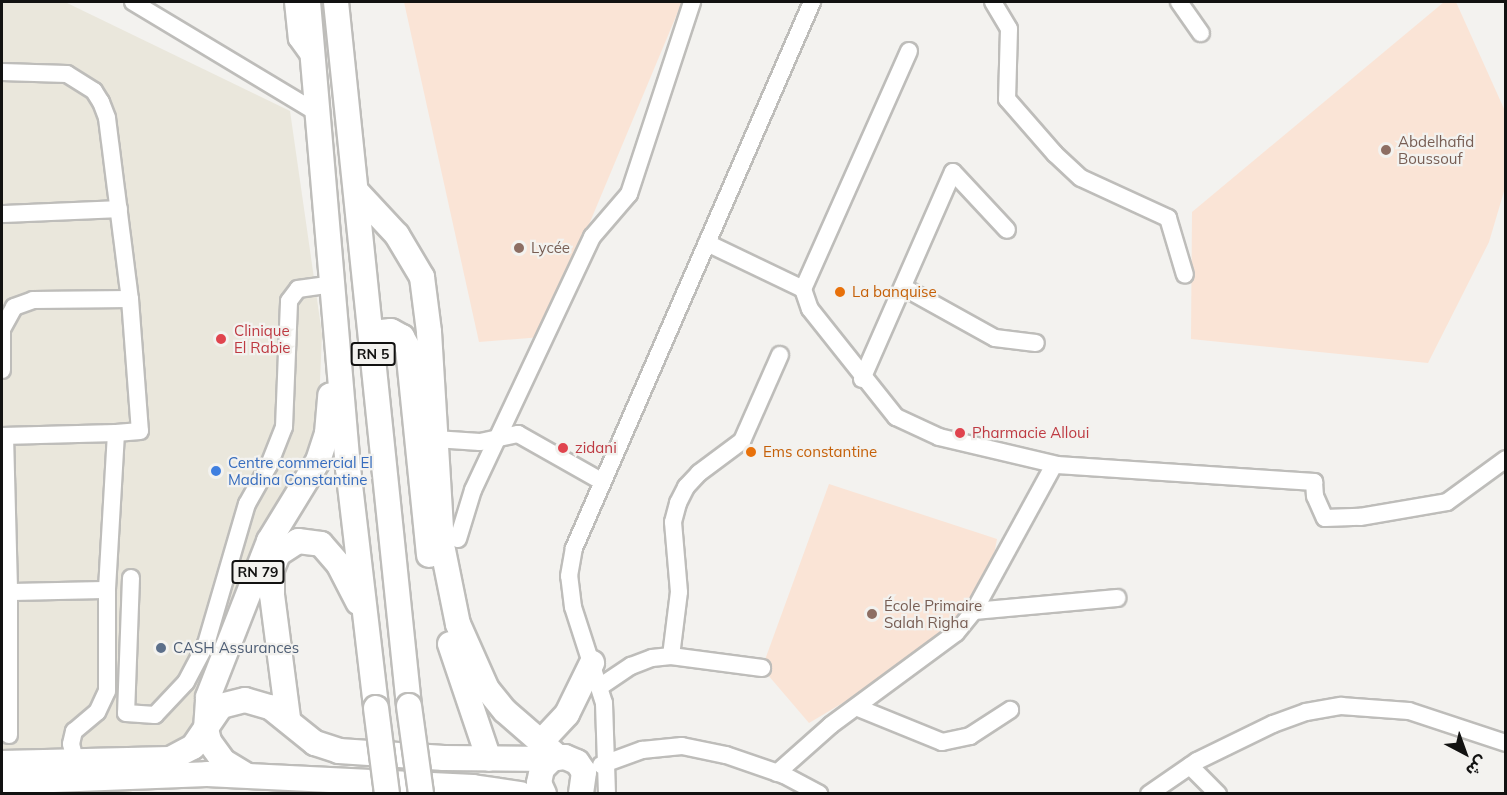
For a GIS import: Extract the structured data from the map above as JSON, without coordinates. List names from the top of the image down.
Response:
{
  "streets": {
    "highway": ["RN 5", "RN 79"]
  },
  "crossings": [
    ["RN 5", "RN 79"]
  ],
  "places": [
    "Abdelhafid Boussouf",
    "Lycée",
    "La banquise",
    "Clinique El Rabie",
    "Pharmacie Alloui",
    "zidani",
    "Ems constantine",
    "Centre commercial El Madina Constantine",
    "École Primaire Salah Righa",
    "CASH Assurances"
  ],
  "north": "bottom right"
}
